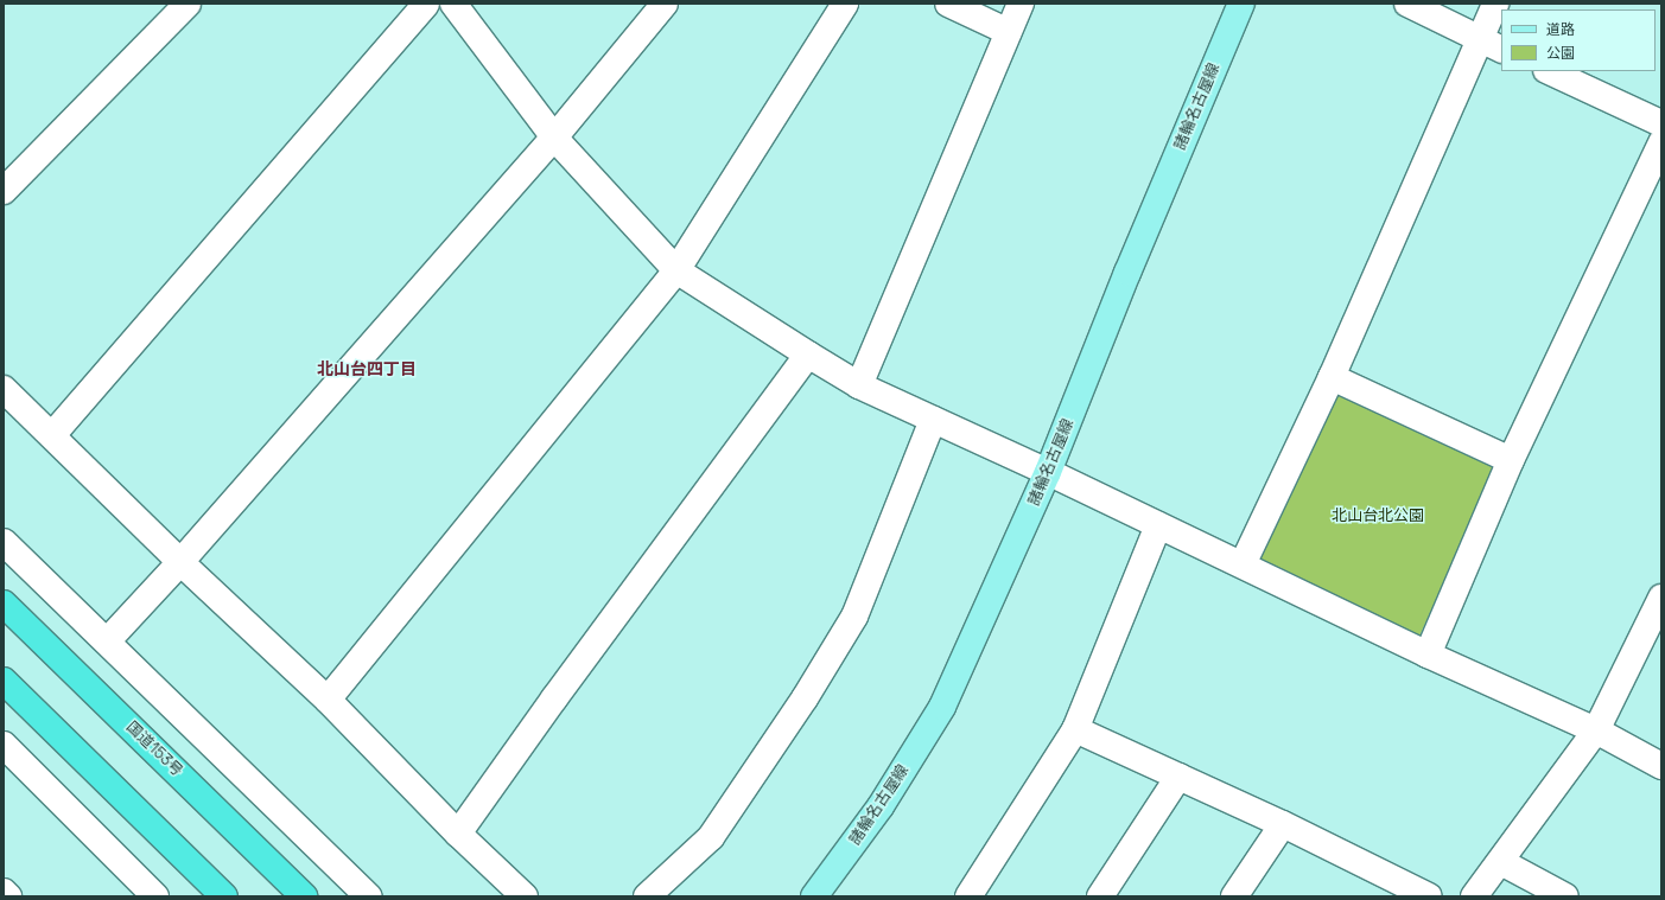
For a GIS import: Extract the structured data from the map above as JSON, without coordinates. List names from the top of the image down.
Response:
{
  "streets": {
    "highway": ["国道153号"],
    "main road": ["諸輪名古屋線"]
  },
  "districts": ["北山台四丁目"],
  "parks": ["北山台北公園"],
  "legend": ["道路", "公園"]
}
